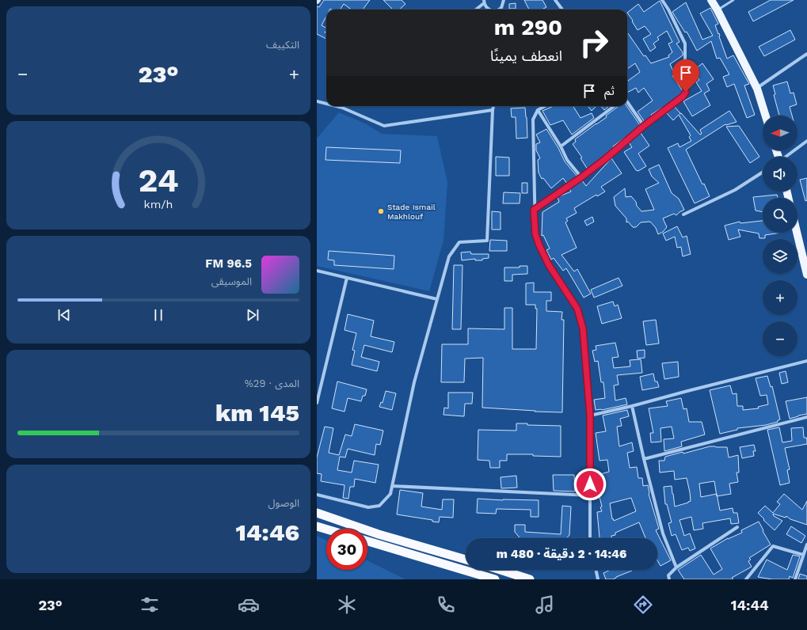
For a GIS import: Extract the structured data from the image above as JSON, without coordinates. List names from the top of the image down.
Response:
{
  "places": ["Stade Ismail Makhlouf"],
  "north": "left",
  "page": {
    "tile": [
      "التكييف",
      ["المدى · 29%", "145 km"],
      ["الوصول", "14:46"]
    ],
    "turn": ["290 m", "انعطف يمينًا"],
    "heat": ["−", "23°", "+"],
    "then": "ثم",
    "map_buttons": ["+", "−"],
    "song": ["96.5 FM", "الموسيقى"],
    "limit": "30",
    "trip": "14:46 · 2 دقيقة · 480 m",
    "tabs": ["14:44", "23°"],
    "gauge": ["24", "km/h"]
  }
}
